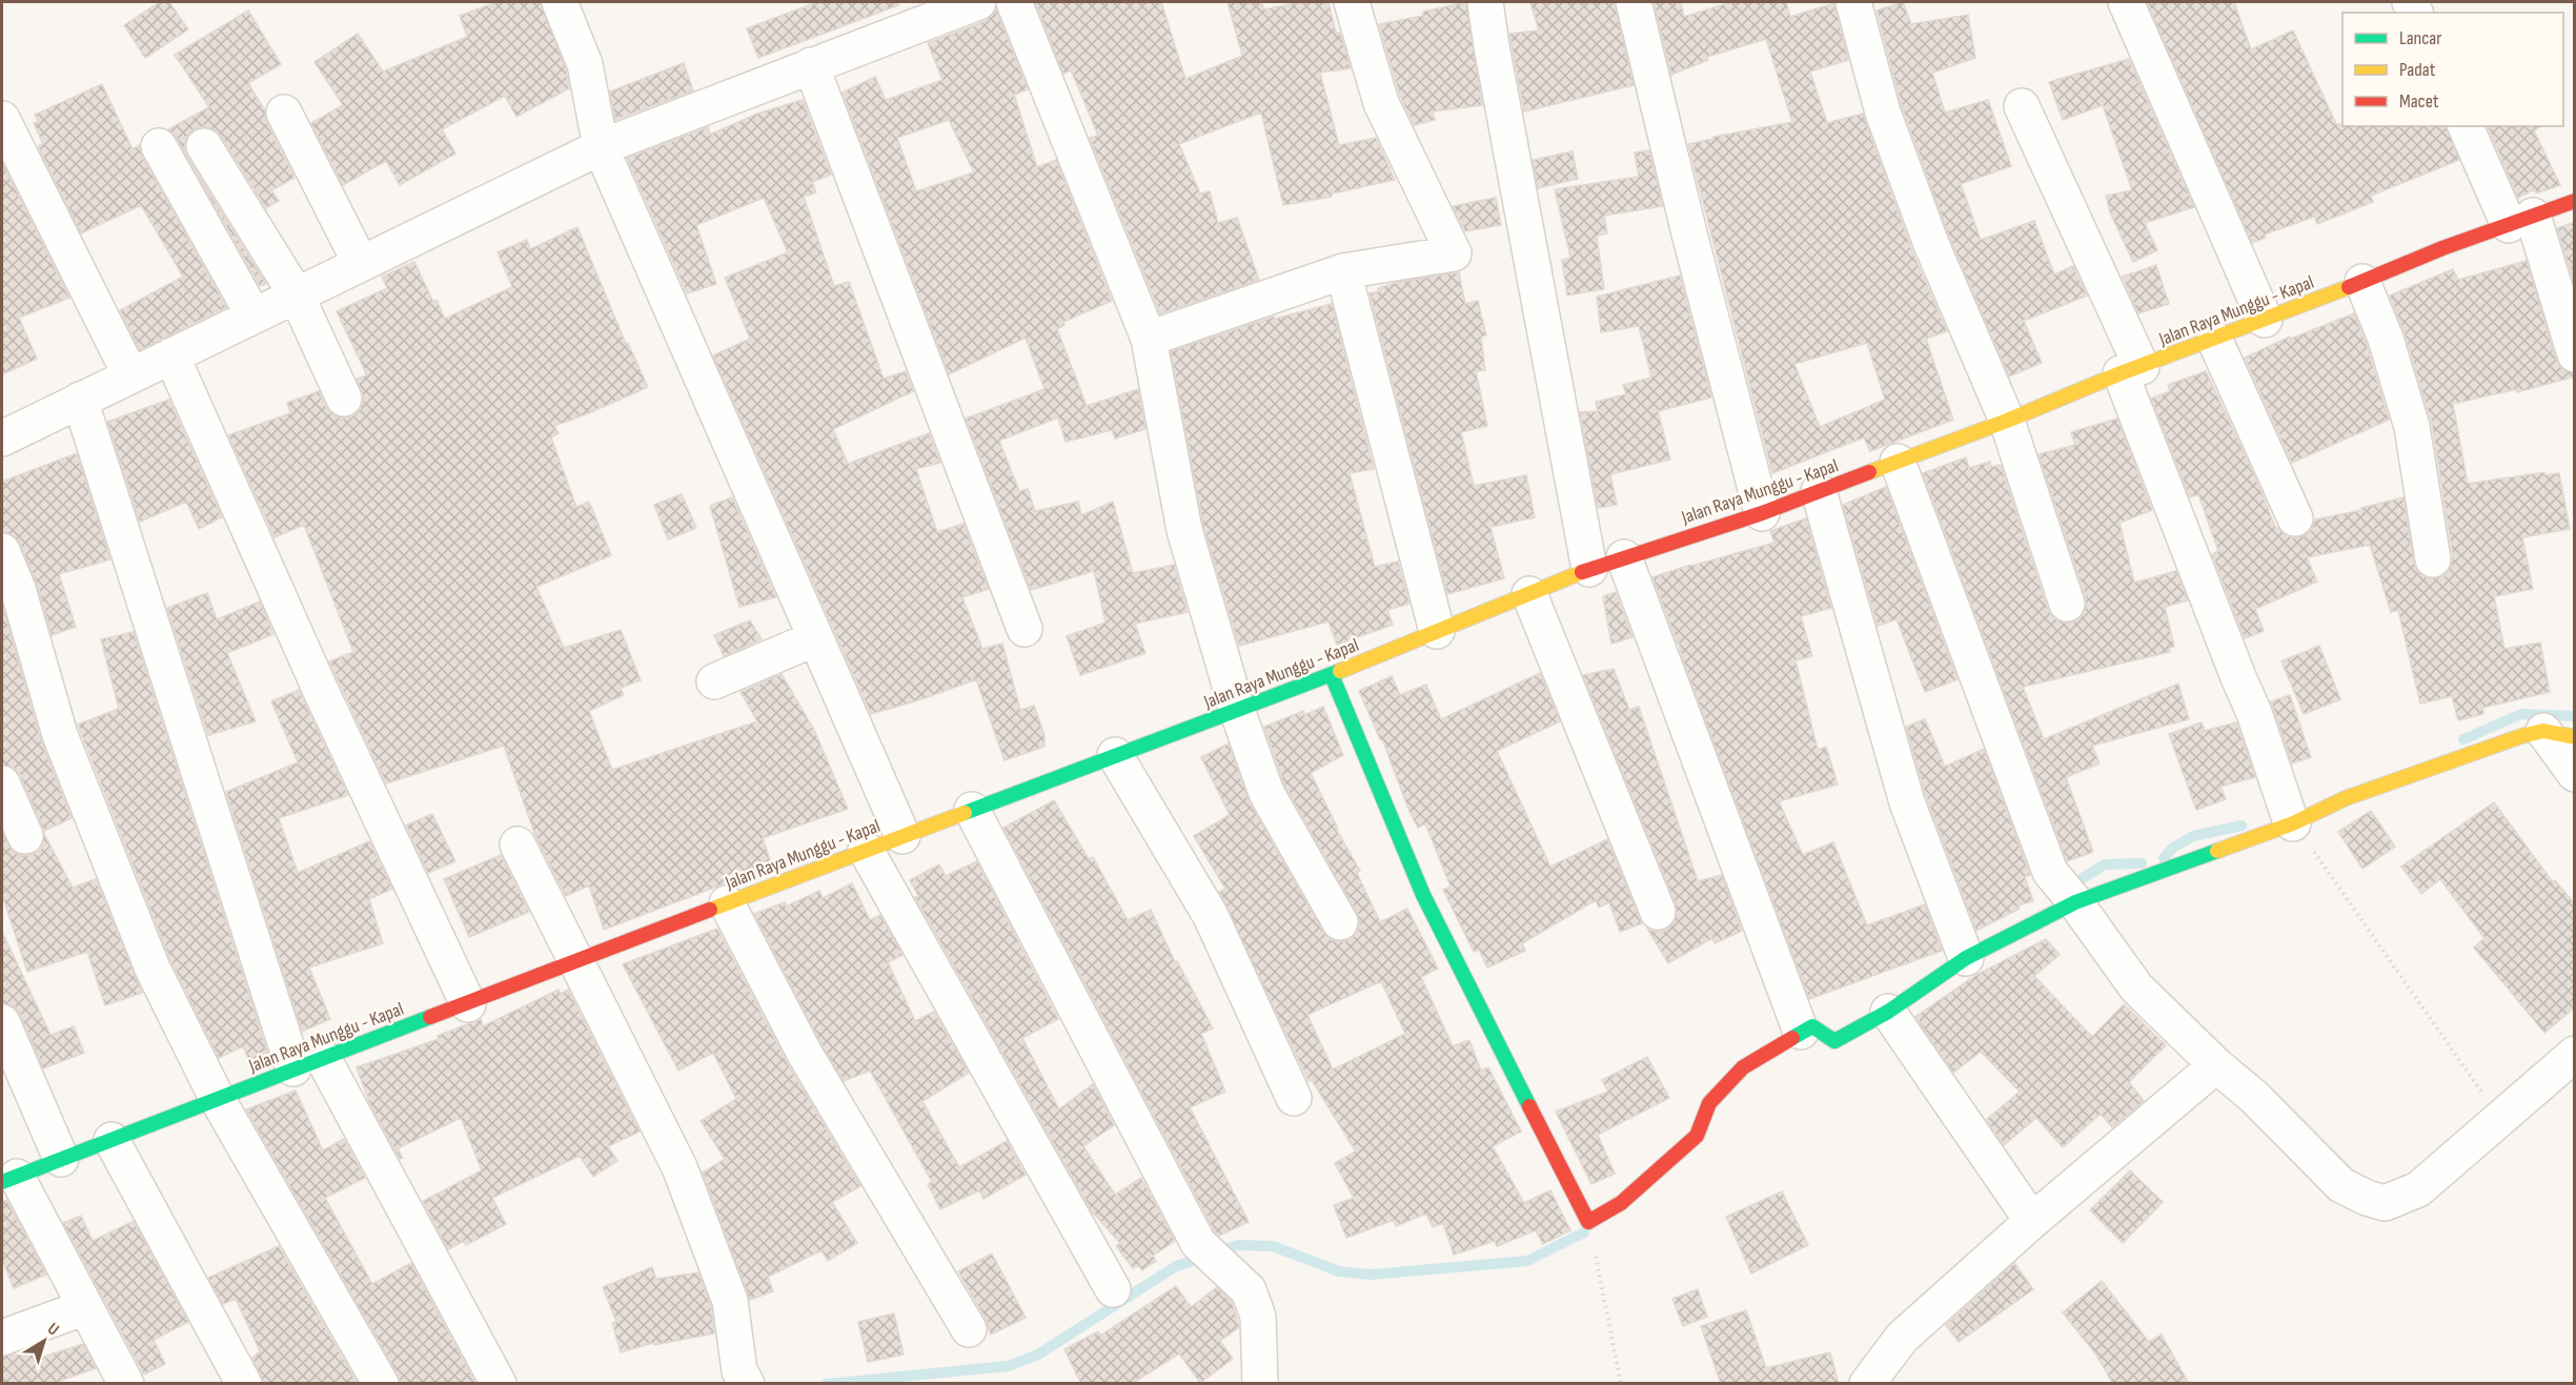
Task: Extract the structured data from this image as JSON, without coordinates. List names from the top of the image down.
{
  "streets": {
    "street": ["Jalan Raya Munggu - Kapal"]
  },
  "legend": ["Lancar", "Padat", "Macet"],
  "north": "top right"
}
